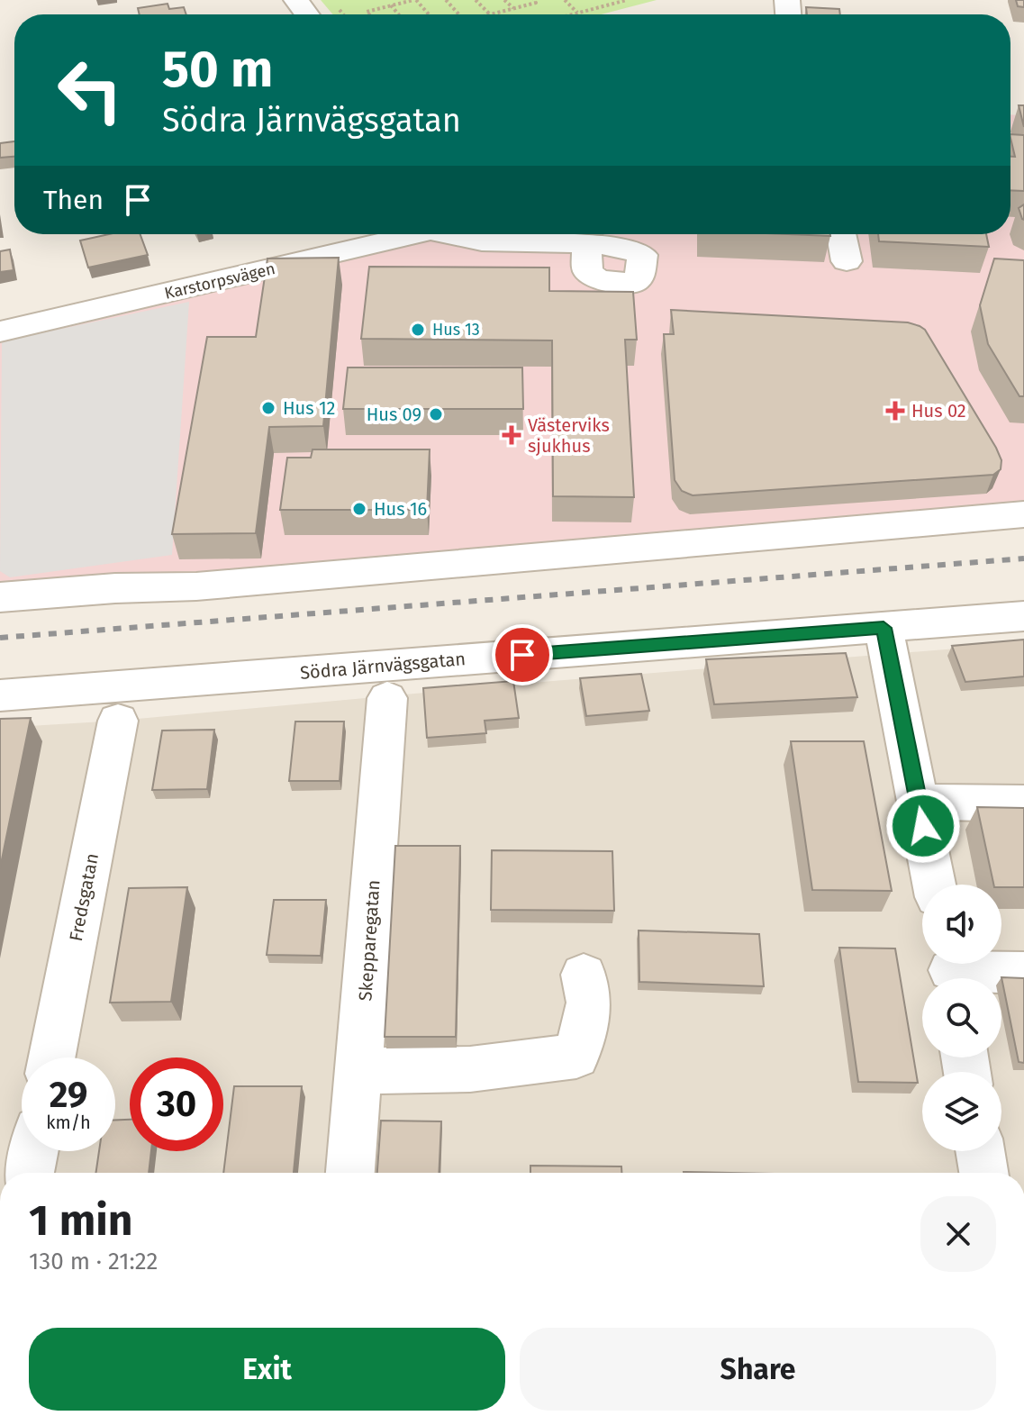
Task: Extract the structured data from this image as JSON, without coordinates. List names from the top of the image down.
{
  "streets": {
    "street": [
      "Karstorpsvägen",
      "Södra Järnvägsgatan",
      "Fredsgatan",
      "Skepparegatan"
    ]
  },
  "places": {
    "other": [
      "Hus 13",
      "Hus 12",
      "Hus 09",
      "Hus 16"
    ],
    "health": ["Hus 02", "Västerviks sjukhus"]
  },
  "page": {
    "turn": ["50 m", "Södra Järnvägsgatan"],
    "then": "Then",
    "speed": "29 km/h",
    "limit": "30",
    "heading": ["1 min", "130 m · 21:22"],
    "buttons": ["Exit", "Share"]
  }
}
